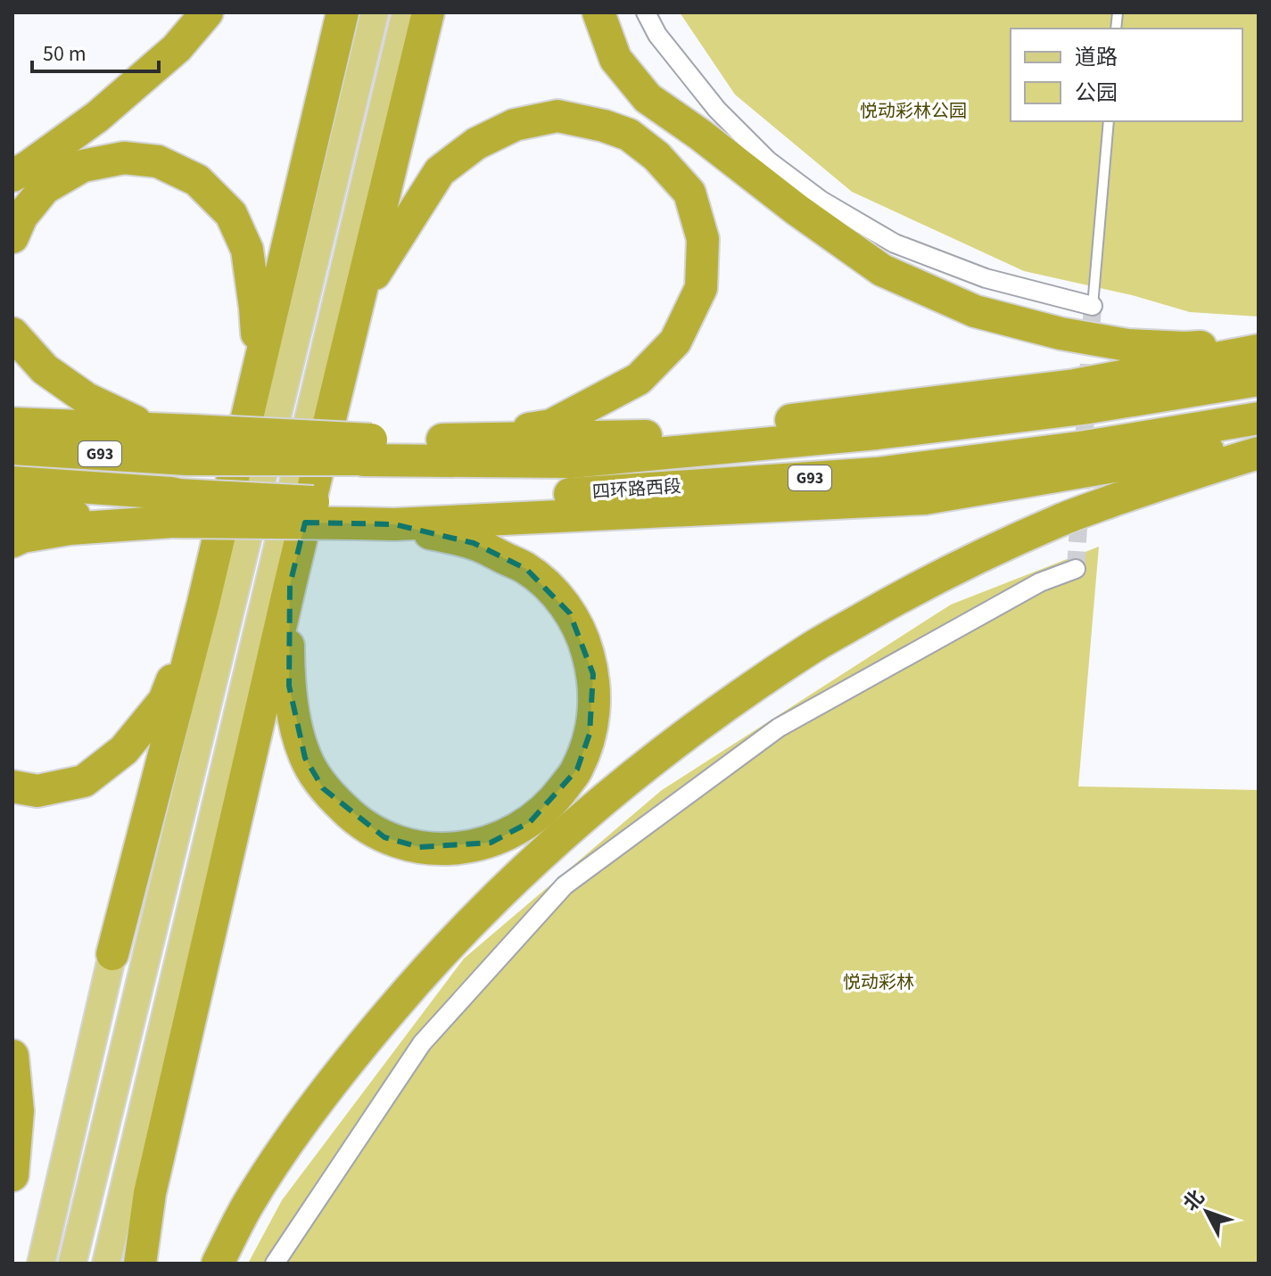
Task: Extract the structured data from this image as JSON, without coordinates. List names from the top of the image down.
{
  "streets": {
    "highway": ["G93", "四环路西段"]
  },
  "parks": ["悦动彩林公园", "悦动彩林"],
  "legend": ["道路", "公园"],
  "scale_bar": "50 m",
  "north": "top left"
}
